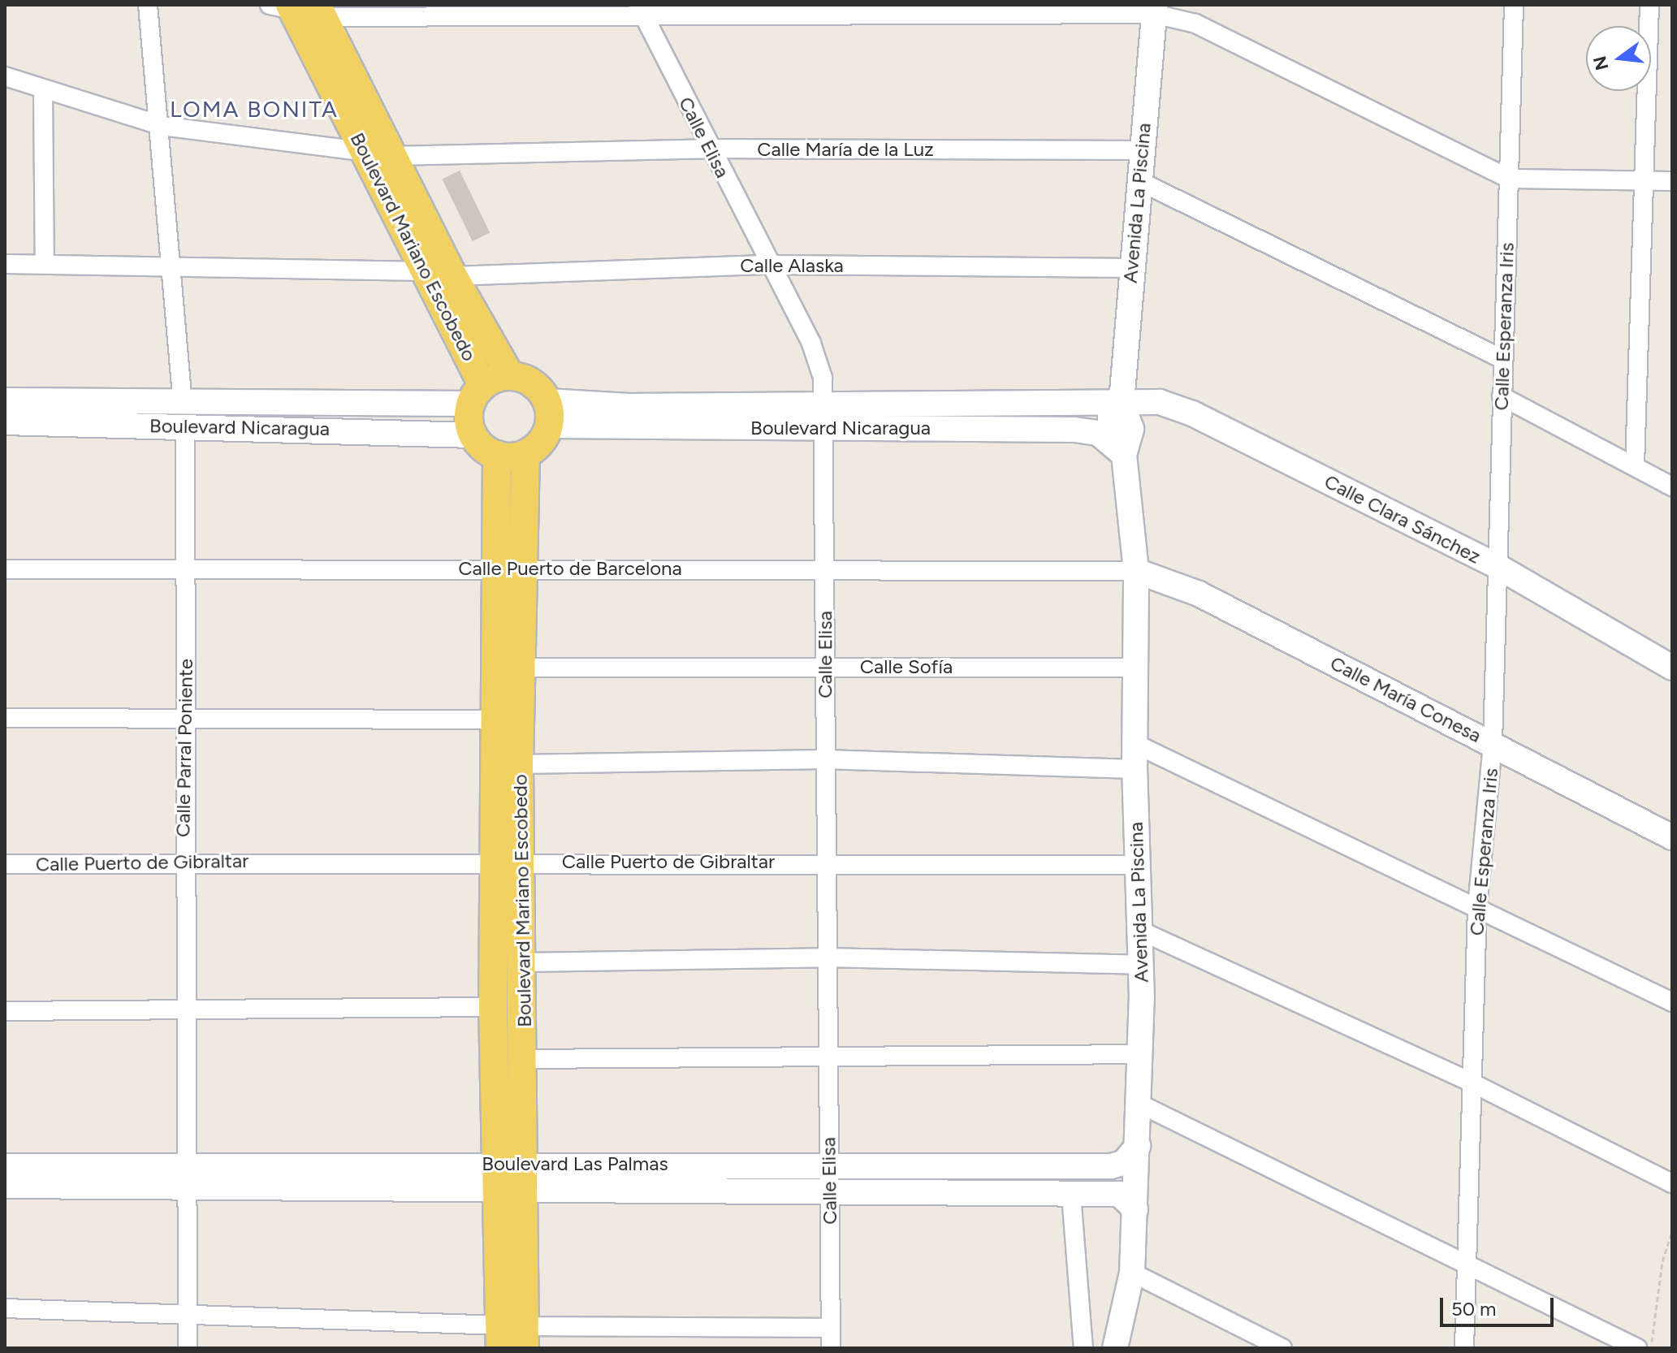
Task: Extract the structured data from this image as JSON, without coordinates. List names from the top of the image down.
{
  "streets": {
    "main road": ["Boulevard Mariano Escobedo"],
    "street": [
      "Calle Elisa",
      "Calle María de la Luz",
      "Avenida La Piscina",
      "Calle Alaska",
      "Calle Esperanza Iris",
      "Boulevard Nicaragua",
      "Calle Clara Sánchez",
      "Calle Puerto de Barcelona",
      "Calle Sofía",
      "Calle María Conesa",
      "Calle Parral Poniente",
      "Calle Puerto de Gibraltar",
      "Boulevard Las Palmas"
    ]
  },
  "crossings": [
    ["Calle Elisa", "Calle María de la Luz"],
    ["Calle Elisa", "Calle Alaska"],
    ["Calle Elisa", "Boulevard Nicaragua"],
    ["Calle Elisa", "Calle Puerto de Barcelona"],
    ["Calle Elisa", "Calle Sofía"],
    ["Calle Elisa", "Calle Puerto de Gibraltar"],
    ["Calle Elisa", "Boulevard Las Palmas"],
    ["Calle María de la Luz", "Avenida La Piscina"],
    ["Calle María de la Luz", "Boulevard Mariano Escobedo"],
    ["Avenida La Piscina", "Calle Alaska"],
    ["Avenida La Piscina", "Boulevard Nicaragua"],
    ["Avenida La Piscina", "Calle Clara Sánchez"],
    ["Avenida La Piscina", "Calle Puerto de Barcelona"],
    ["Avenida La Piscina", "Calle Sofía"],
    ["Avenida La Piscina", "Calle María Conesa"],
    ["Avenida La Piscina", "Calle Puerto de Gibraltar"],
    ["Avenida La Piscina", "Boulevard Las Palmas"],
    ["Boulevard Mariano Escobedo", "Calle Alaska"],
    ["Boulevard Mariano Escobedo", "Boulevard Nicaragua"],
    ["Boulevard Mariano Escobedo", "Calle Puerto de Barcelona"],
    ["Boulevard Mariano Escobedo", "Calle Sofía"],
    ["Boulevard Mariano Escobedo", "Calle Puerto de Gibraltar"],
    ["Boulevard Mariano Escobedo", "Boulevard Las Palmas"],
    ["Calle Esperanza Iris", "Calle Clara Sánchez"],
    ["Calle Esperanza Iris", "Calle María Conesa"],
    ["Boulevard Nicaragua", "Calle Clara Sánchez"],
    ["Boulevard Nicaragua", "Calle Parral Poniente"],
    ["Calle Puerto de Barcelona", "Calle María Conesa"],
    ["Calle Puerto de Barcelona", "Calle Parral Poniente"],
    ["Calle Parral Poniente", "Calle Puerto de Gibraltar"],
    ["Calle Parral Poniente", "Boulevard Las Palmas"]
  ],
  "districts": ["LOMA BONITA"],
  "scale_bar": "50 m",
  "north": "left"
}
